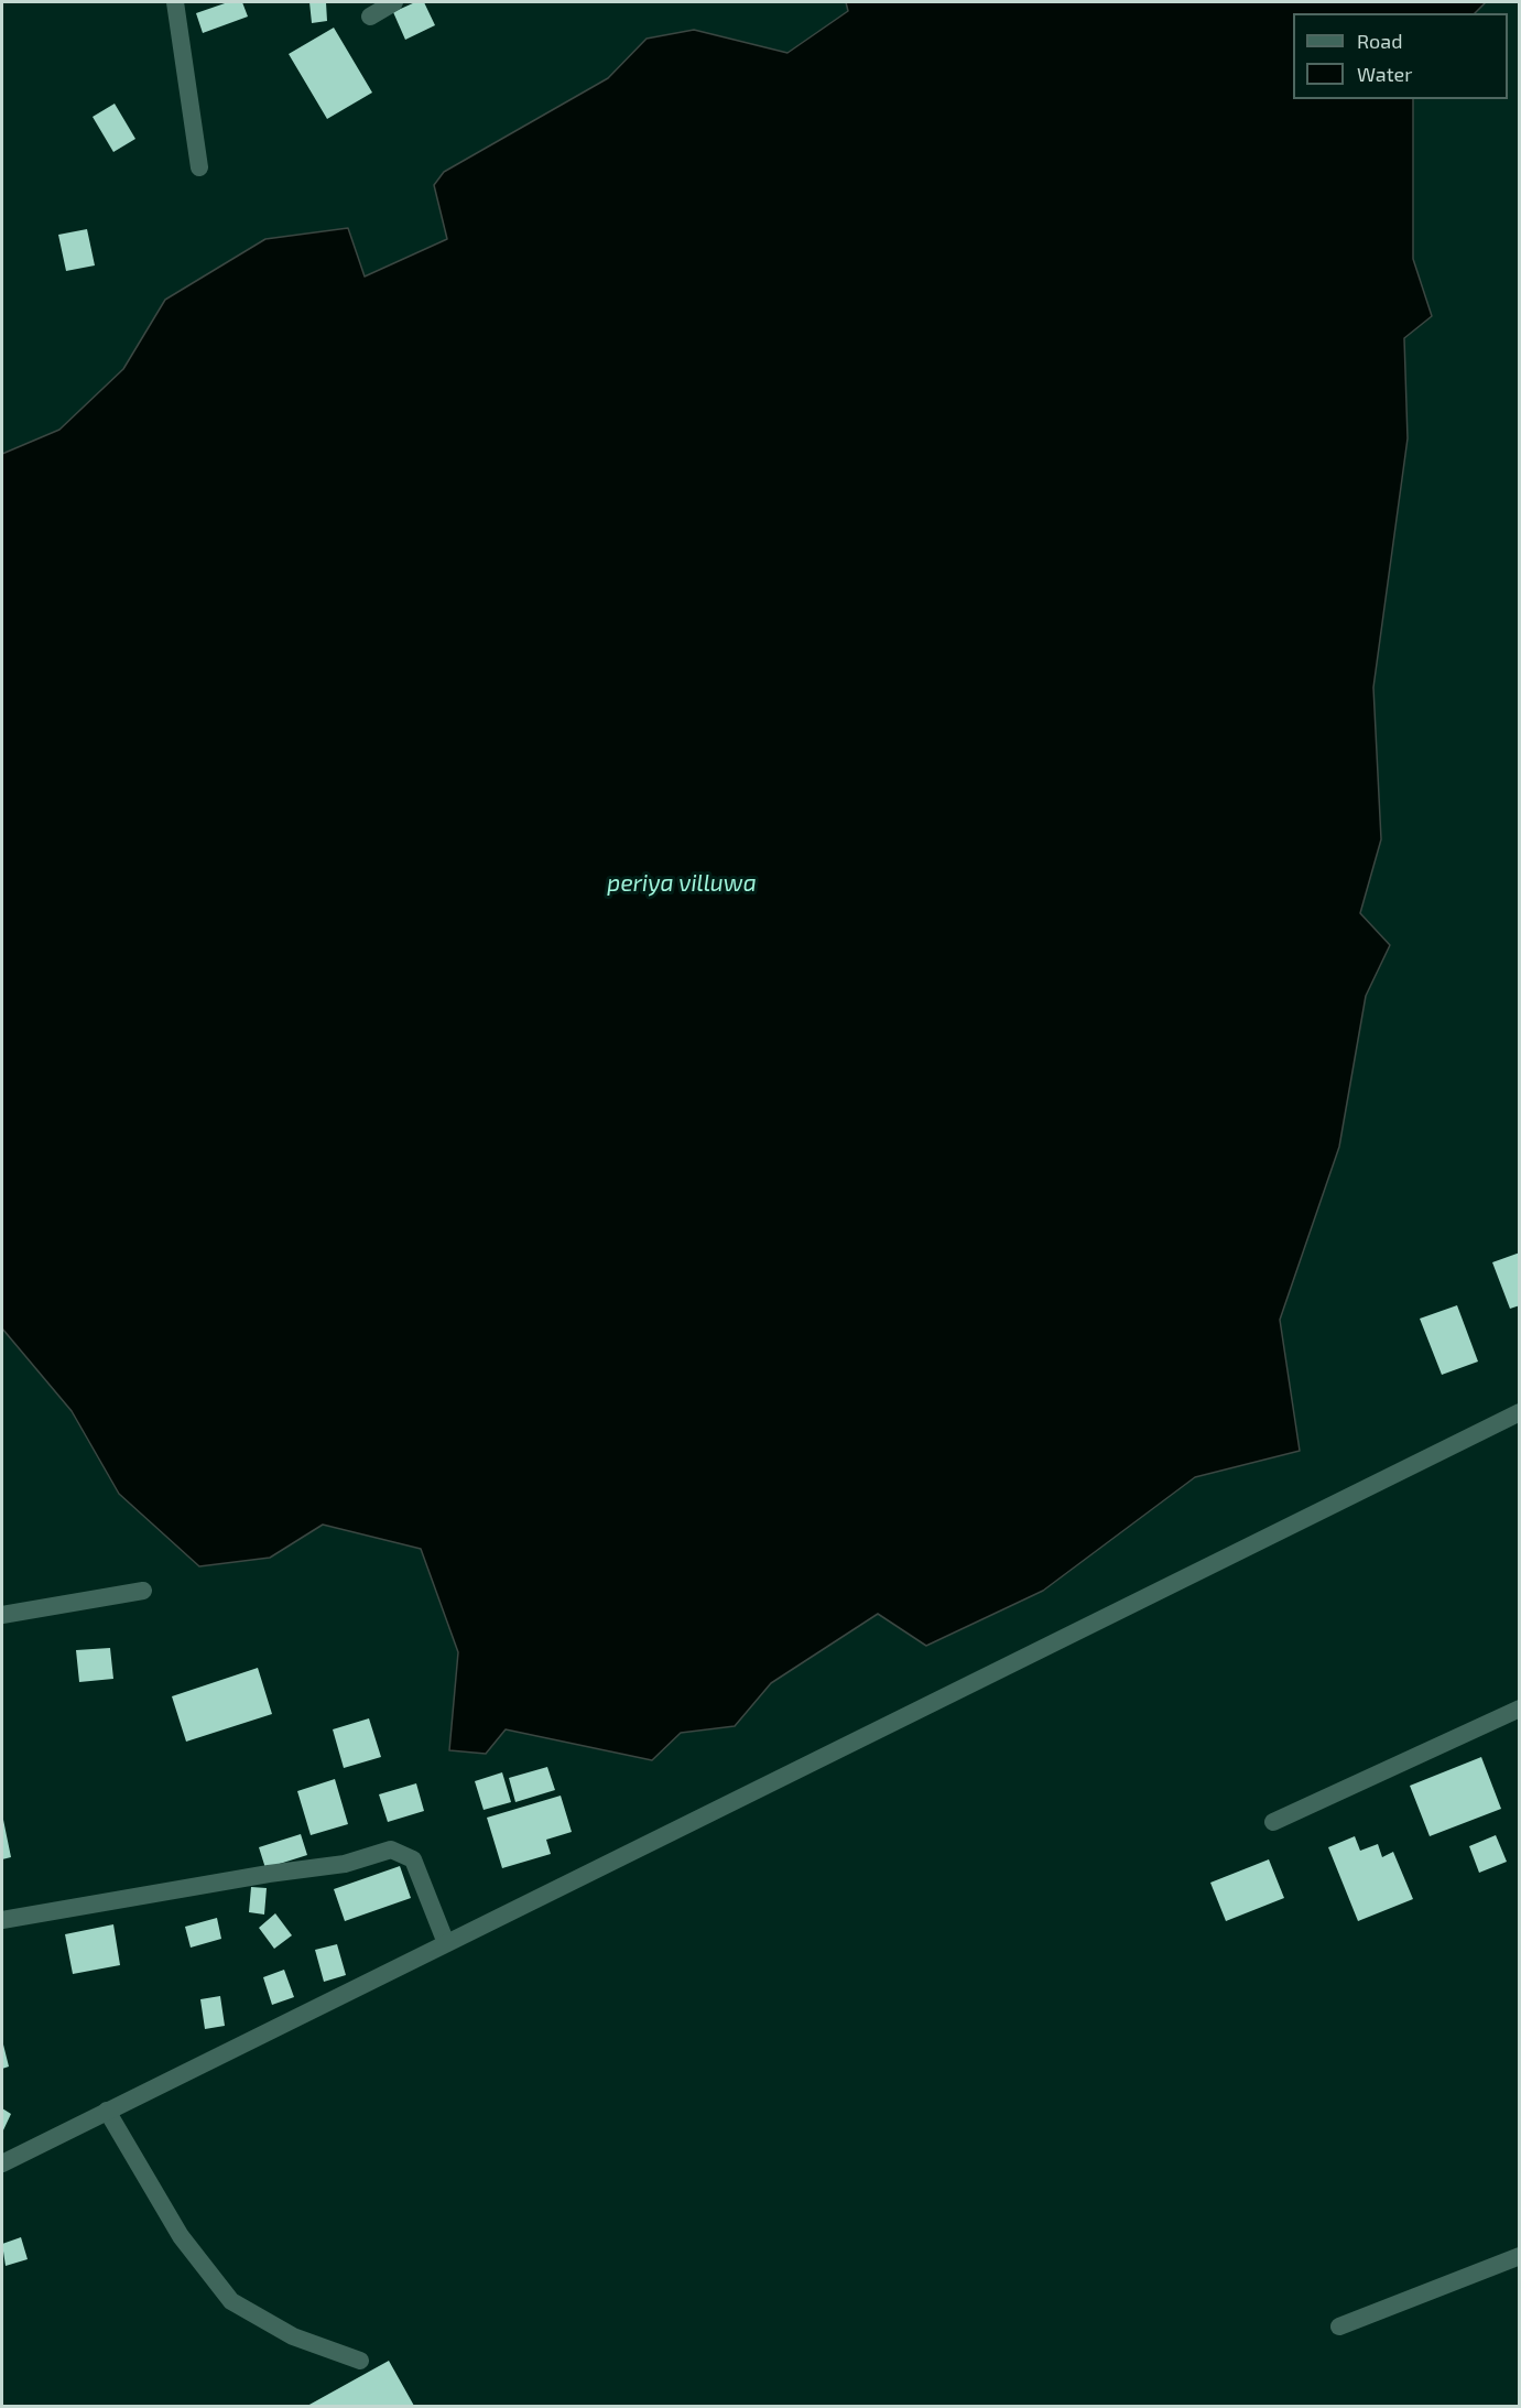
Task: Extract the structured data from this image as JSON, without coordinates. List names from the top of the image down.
{
  "water": ["periya villuwa"],
  "legend": ["Road", "Water"]
}
